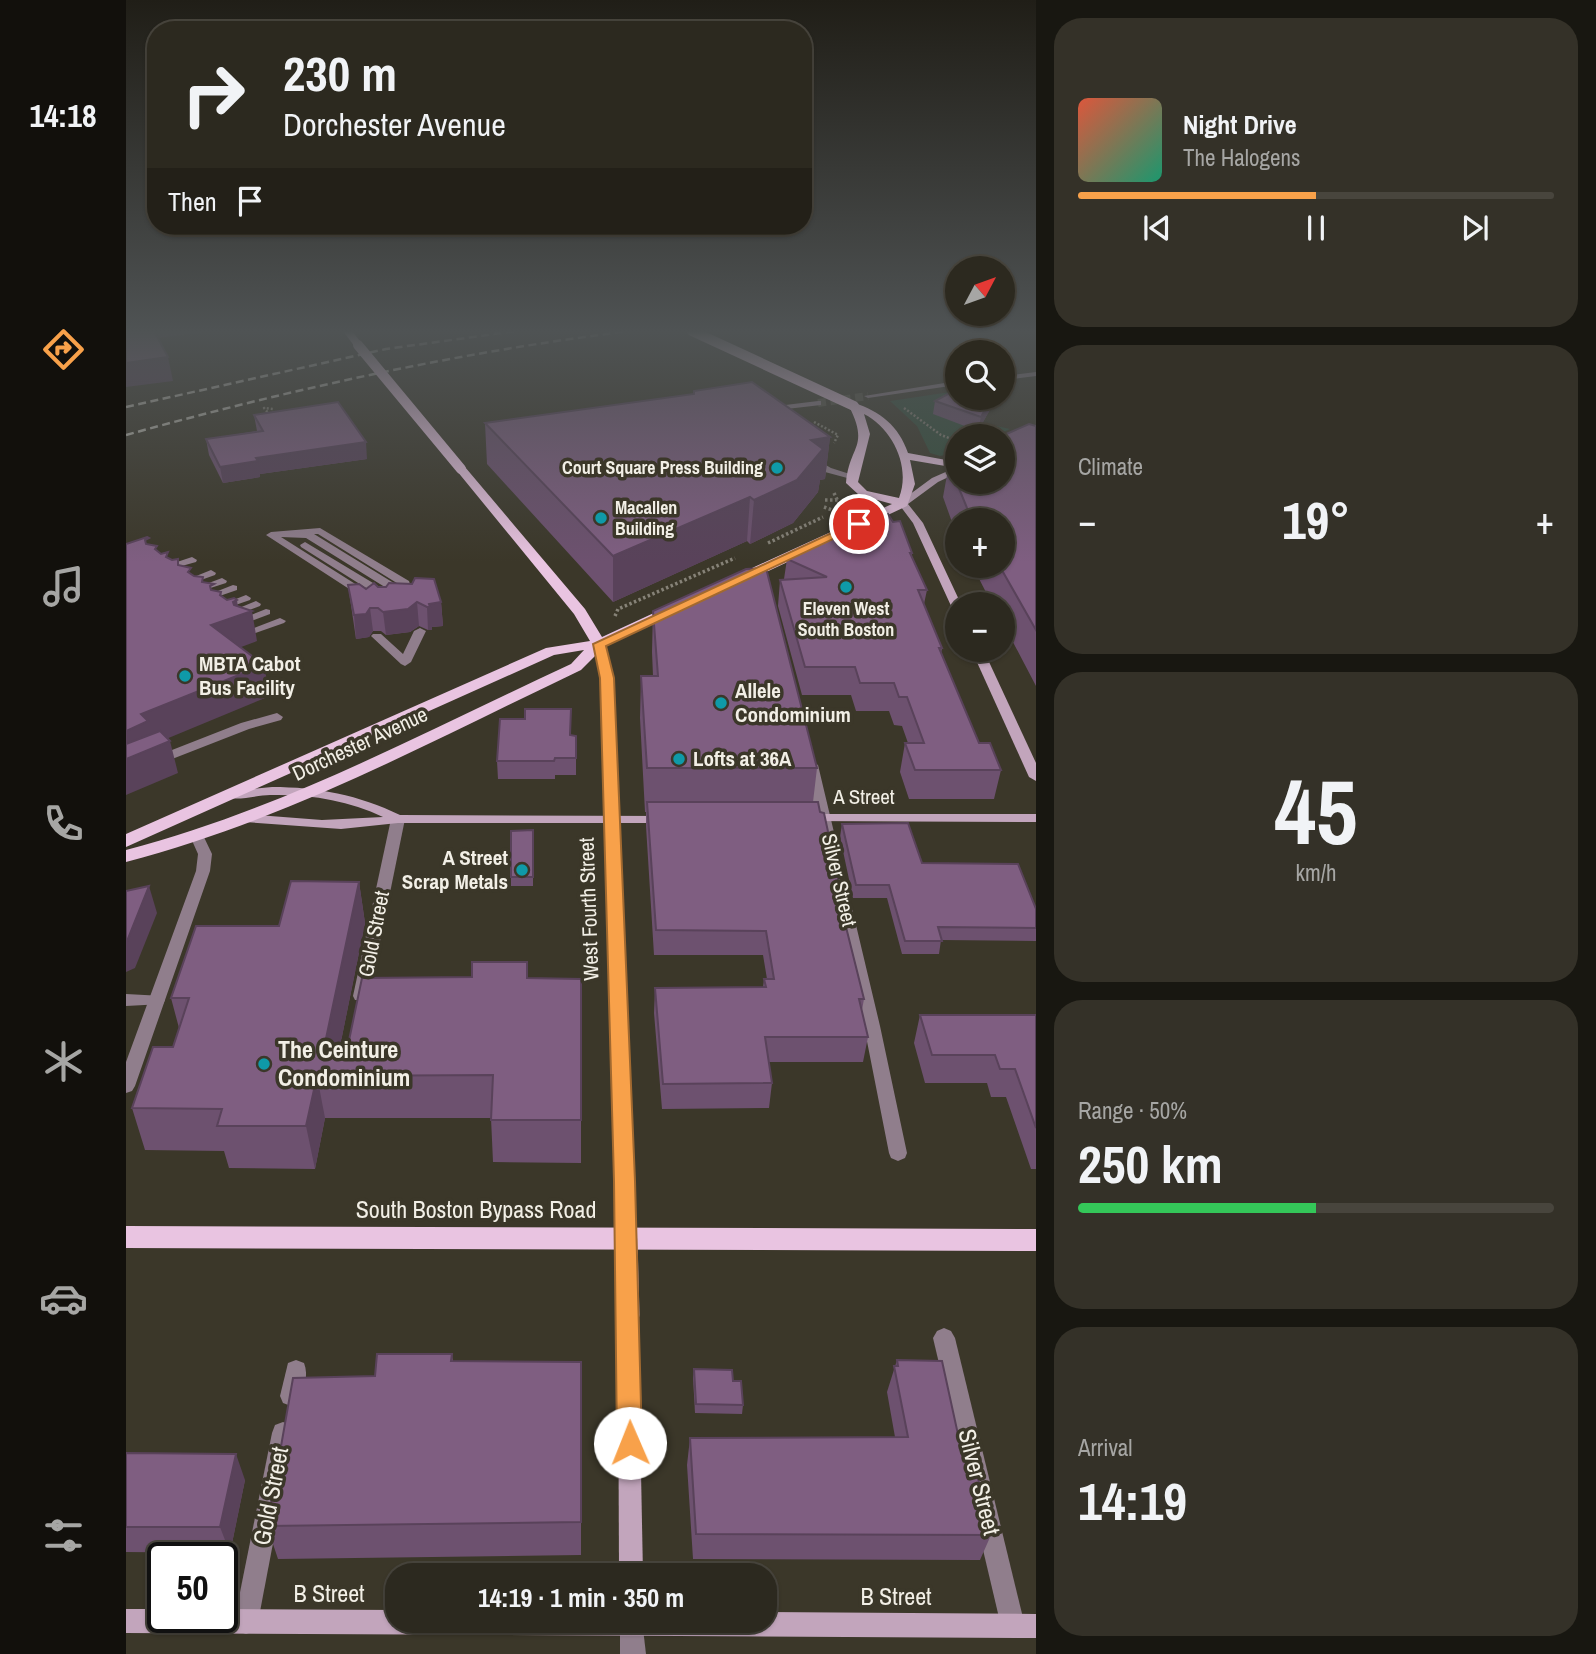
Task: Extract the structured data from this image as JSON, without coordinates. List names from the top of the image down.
{
  "streets": {
    "main road": [
      "Dorchester Avenue",
      "A Street",
      "West Fourth Street",
      "South Boston Bypass Road",
      "B Street"
    ],
    "street": ["Silver Street", "Gold Street"]
  },
  "crossings": [
    ["Dorchester Avenue", "West Fourth Street"],
    ["A Street", "Silver Street"],
    ["Silver Street", "B Street"],
    ["Gold Street", "B Street"]
  ],
  "places": [
    "Court Square Press Building",
    "Macallen Building",
    "Eleven West South Boston",
    "MBTA Cabot Bus Facility",
    "Allele Condominium",
    "Lofts at 36A",
    "A Street Scrap Metals",
    "The Ceinture Condominium"
  ],
  "north": "top right",
  "page": {
    "tabs": "14:18",
    "turn": ["230 m", "Dorchester Avenue"],
    "song": ["Night Drive", "The Halogens"],
    "then": "Then",
    "map_buttons": ["+", "−"],
    "tile": [
      "Climate",
      ["45", "km/h"],
      ["Range · 50%", "250 km"],
      ["Arrival", "14:19"]
    ],
    "heat": ["−", "19°", "+"],
    "limit": "50",
    "trip": "14:19 · 1 min · 350 m"
  }
}
